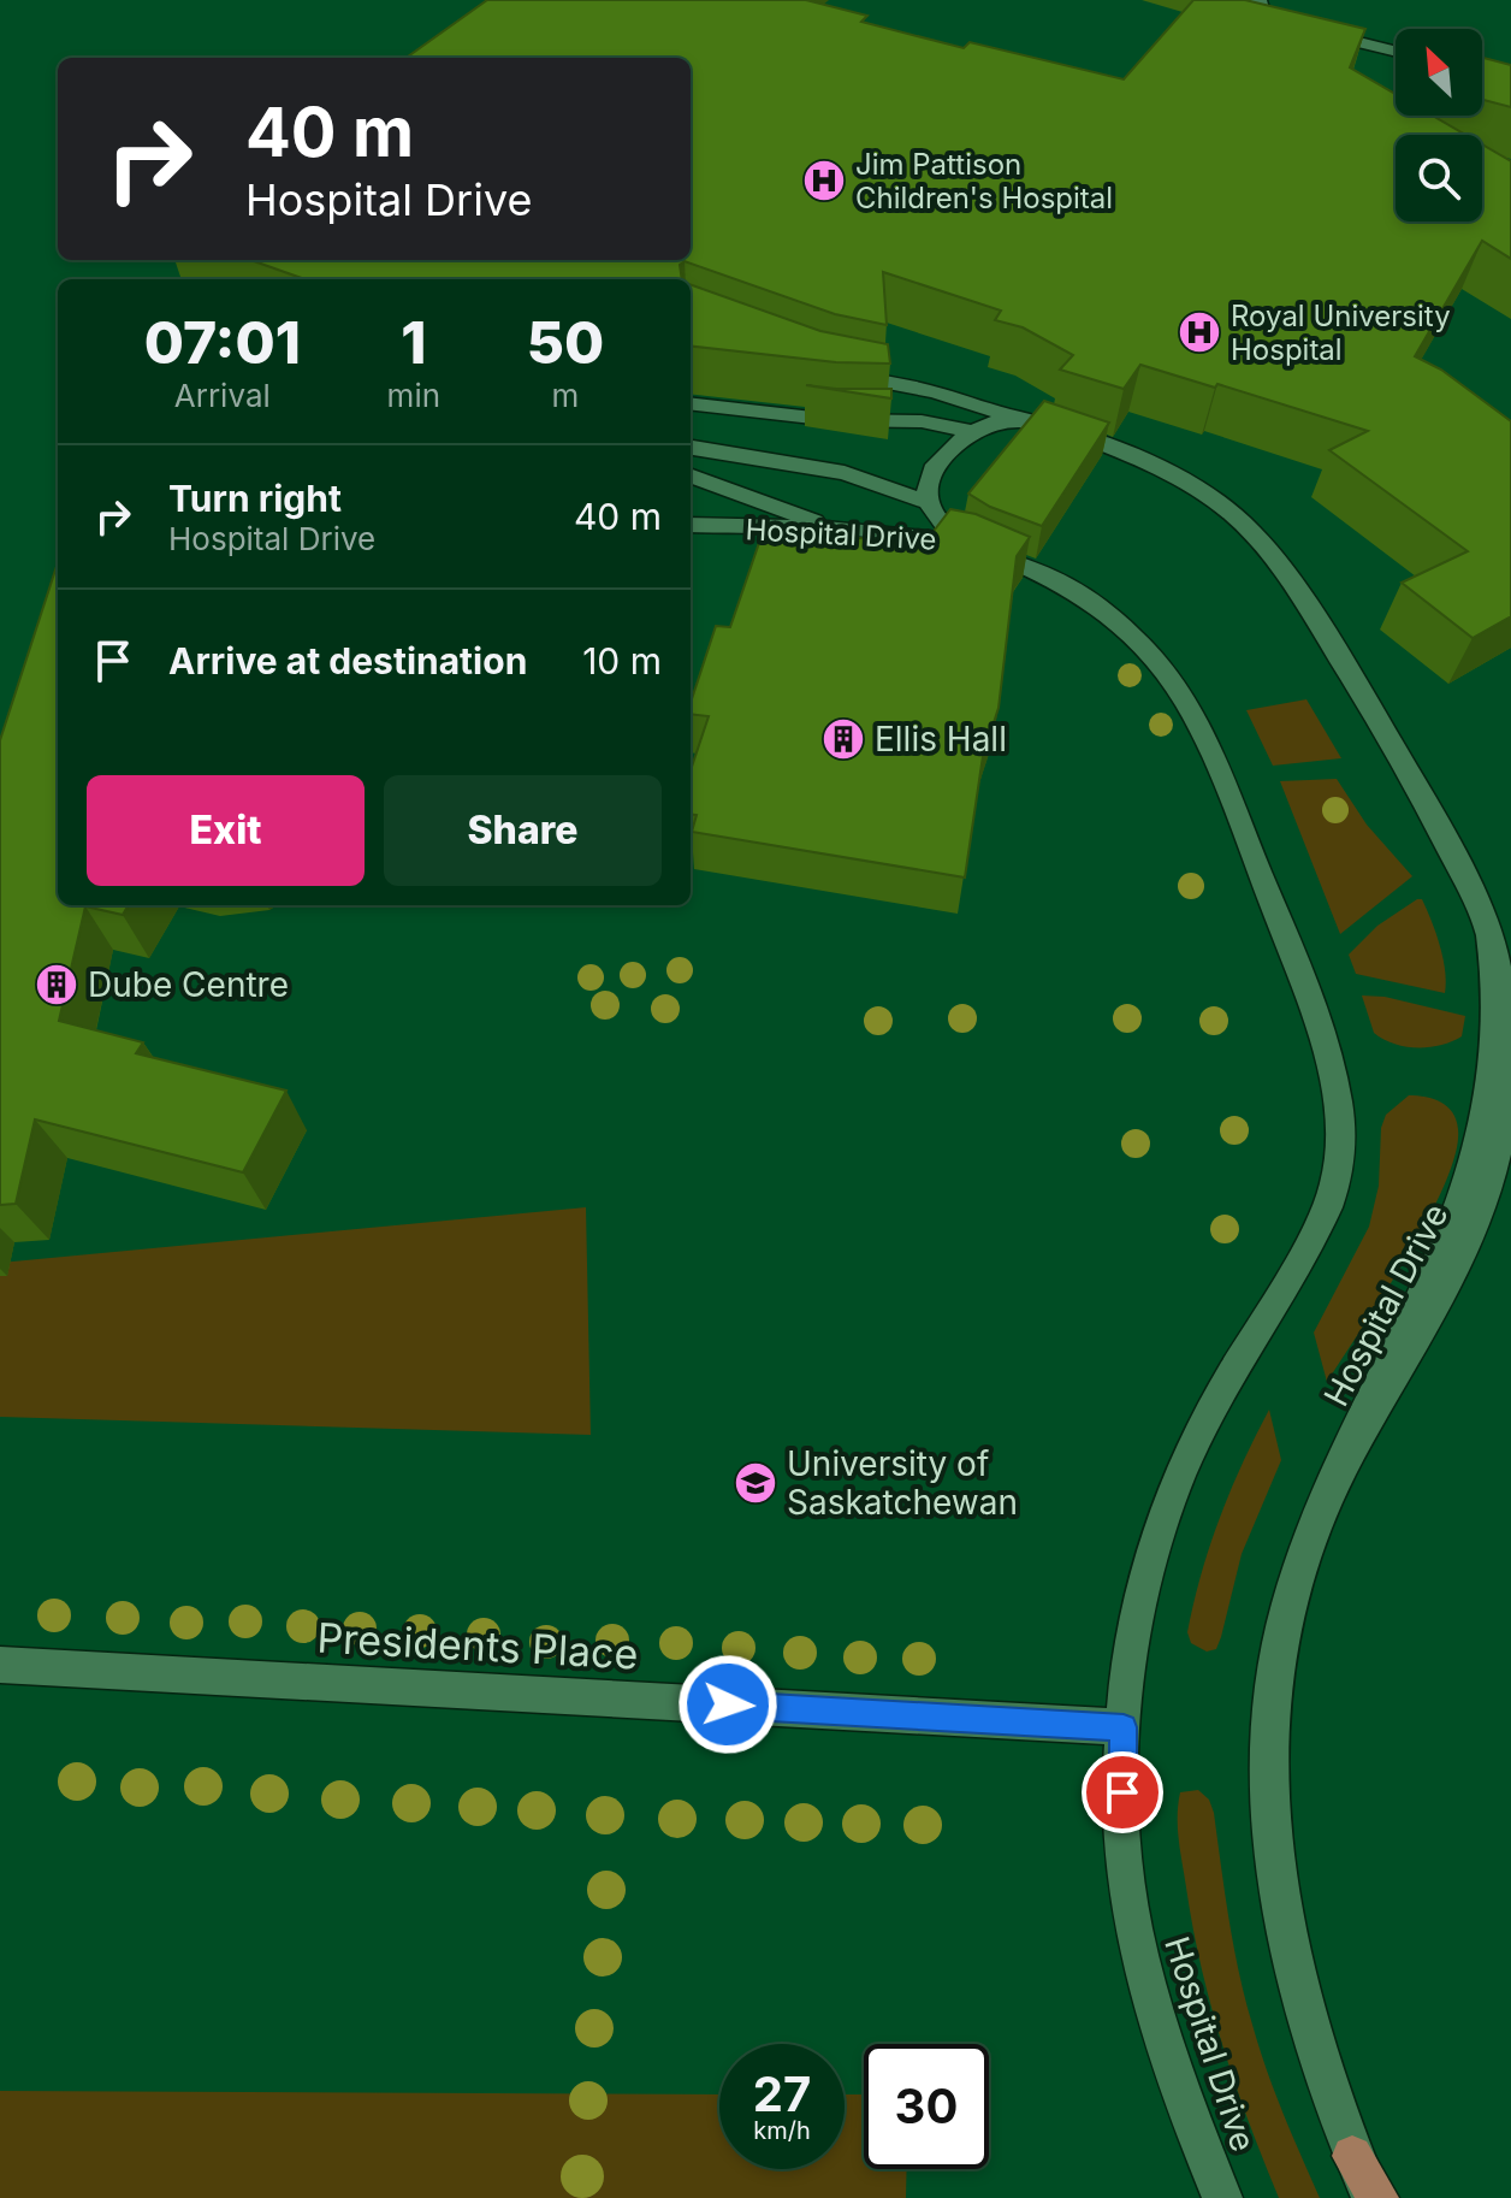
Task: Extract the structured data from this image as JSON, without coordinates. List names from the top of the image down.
{
  "streets": {
    "street": ["Hospital Drive", "Presidents Place"]
  },
  "crossings": [
    ["Hospital Drive", "Presidents Place"]
  ],
  "places": {
    "hospital": ["Jim Pattison Children's Hospital", "Royal University Hospital"],
    "building": ["Ellis Hall", "Dube Centre"],
    "school or university": ["University of Saskatchewan"]
  },
  "north": "top left",
  "page": {
    "turn": ["40 m", "Hospital Drive"],
    "eta": [
      "07:01",
      "Arrival",
      "1",
      "min",
      "50",
      "m"
    ],
    "list": [
      {
        "name": "Turn right",
        "note": "Hospital Drive",
        "value": "40 m"
      },
      {
        "name": "Arrive at destination",
        "value": "10 m"
      }
    ],
    "buttons": ["Exit", "Share"],
    "speed": "27 km/h",
    "limit": "30"
  }
}
